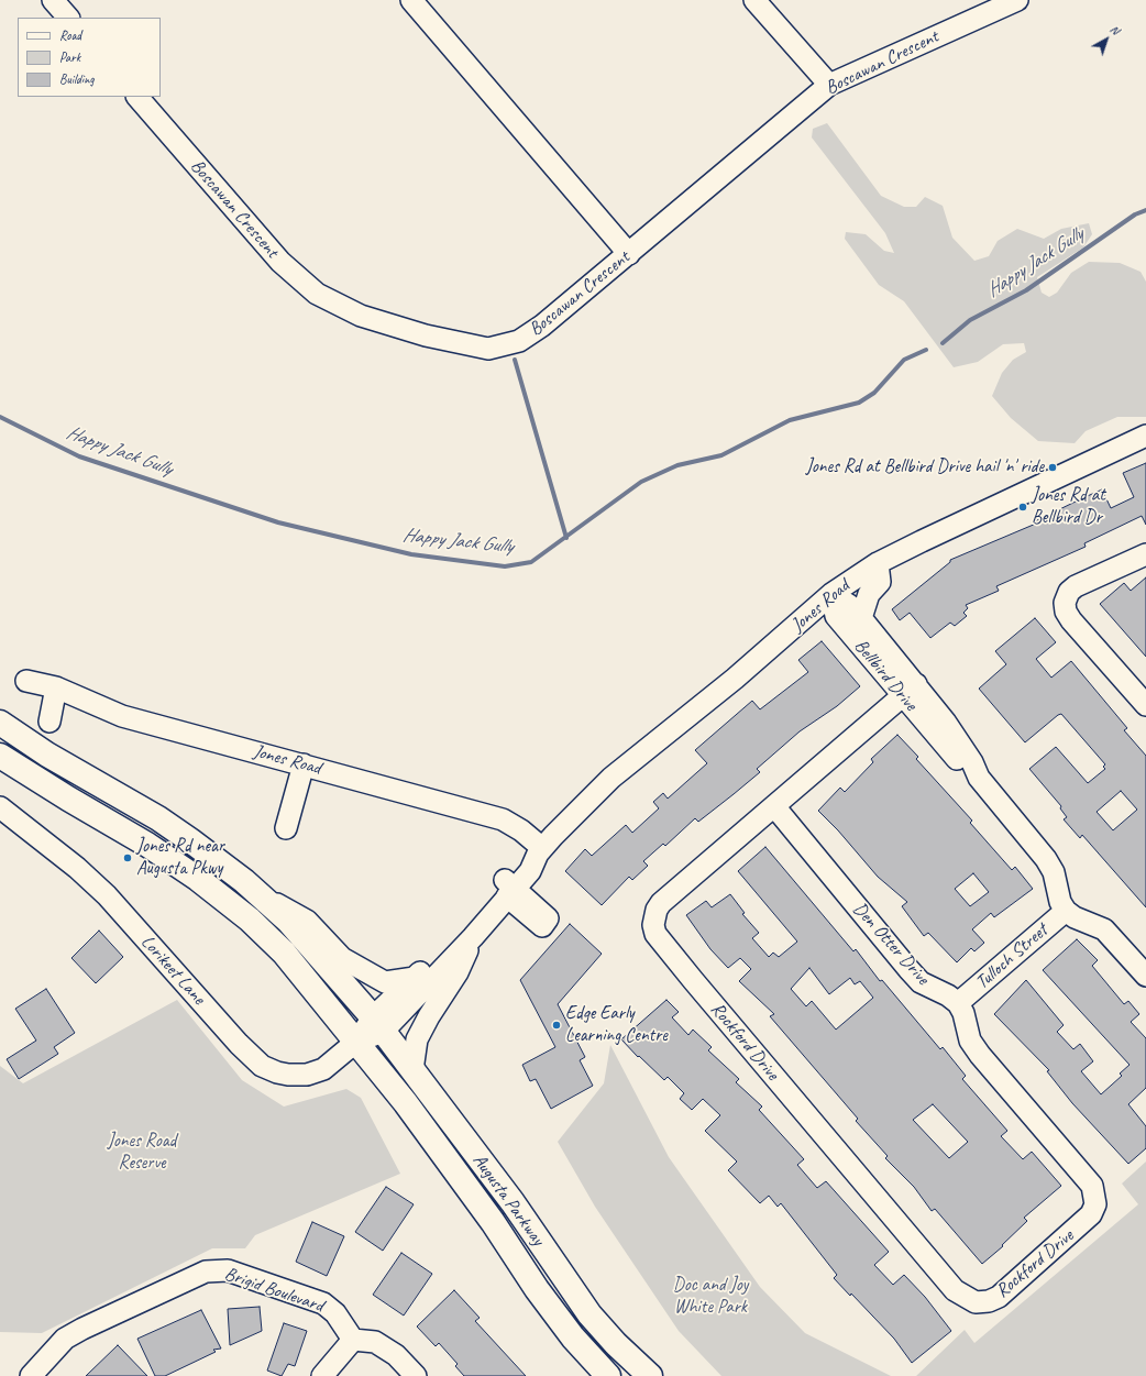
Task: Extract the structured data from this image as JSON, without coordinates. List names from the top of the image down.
{
  "streets": {
    "main road": ["Augusta Parkway"],
    "street": [
      "Boscawan Crescent",
      "Jones Road",
      "Bellbird Drive",
      "Den Otter Drive",
      "Tulloch Street",
      "Lorikeet Lane",
      "Rockford Drive",
      "Brigid Boulevard"
    ]
  },
  "crossings": [
    ["Jones Road", "Bellbird Drive"],
    ["Jones Road", "Lorikeet Lane"],
    ["Jones Road", "Augusta Parkway"],
    ["Bellbird Drive", "Tulloch Street"],
    ["Bellbird Drive", "Rockford Drive"],
    ["Den Otter Drive", "Tulloch Street"],
    ["Den Otter Drive", "Rockford Drive"],
    ["Tulloch Street", "Rockford Drive"],
    ["Lorikeet Lane", "Augusta Parkway"]
  ],
  "water": ["Happy Jack Gully"],
  "parks": ["Jones Road Reserve", "Doc and Joy White Park"],
  "places": [
    "Jones Rd at Bellbird Drive hail 'n' ride",
    "Jones Rd at Bellbird Dr",
    "Jones Rd near Augusta Pkwy",
    "Edge Early Learning Centre"
  ],
  "legend": ["Road", "Park", "Building"],
  "north": "top right"
}
